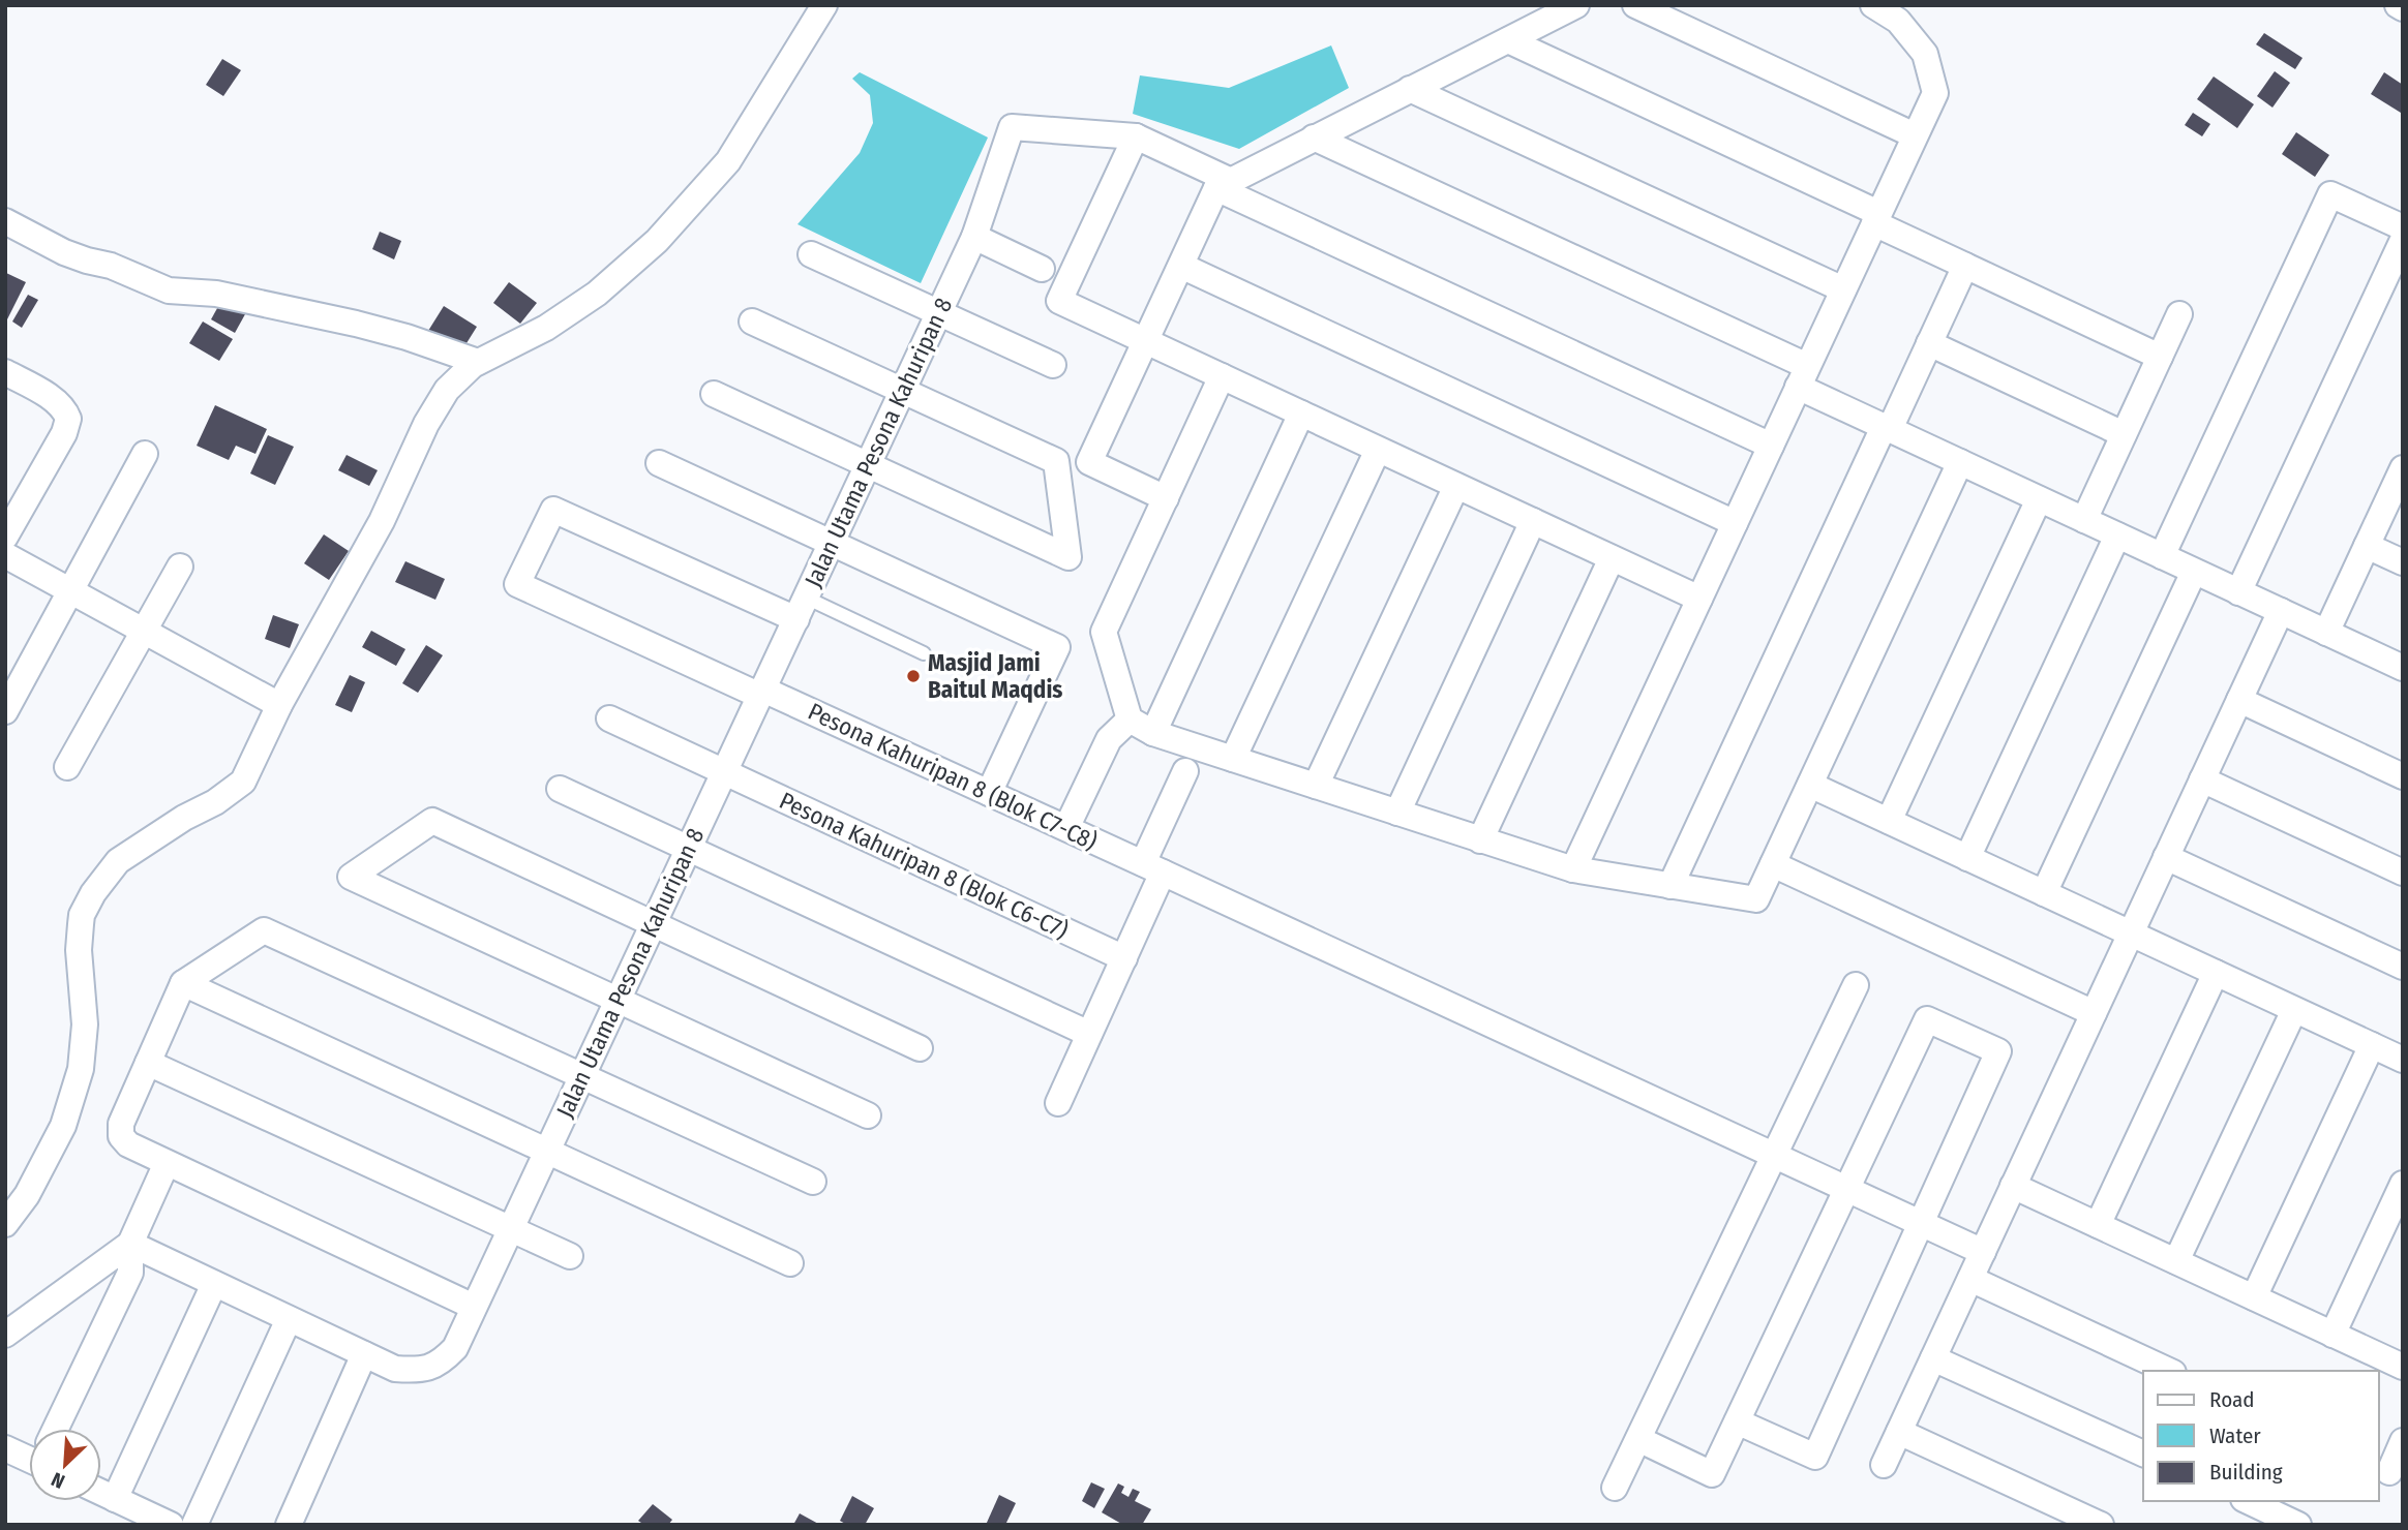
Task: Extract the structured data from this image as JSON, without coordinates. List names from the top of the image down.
{
  "streets": {
    "street": ["Jalan Utama Pesona Kahuripan 8", "Pesona Kahuripan 8 (Blok C7-C8)", "Pesona Kahuripan 8 (Blok C6-C7)"]
  },
  "crossings": [
    ["Jalan Utama Pesona Kahuripan 8", "Pesona Kahuripan 8 (Blok C7-C8)"],
    ["Jalan Utama Pesona Kahuripan 8", "Pesona Kahuripan 8 (Blok C6-C7)"]
  ],
  "places": ["Masjid Jami Baitul Maqdis"],
  "legend": ["Road", "Water", "Building"],
  "north": "bottom left"
}
